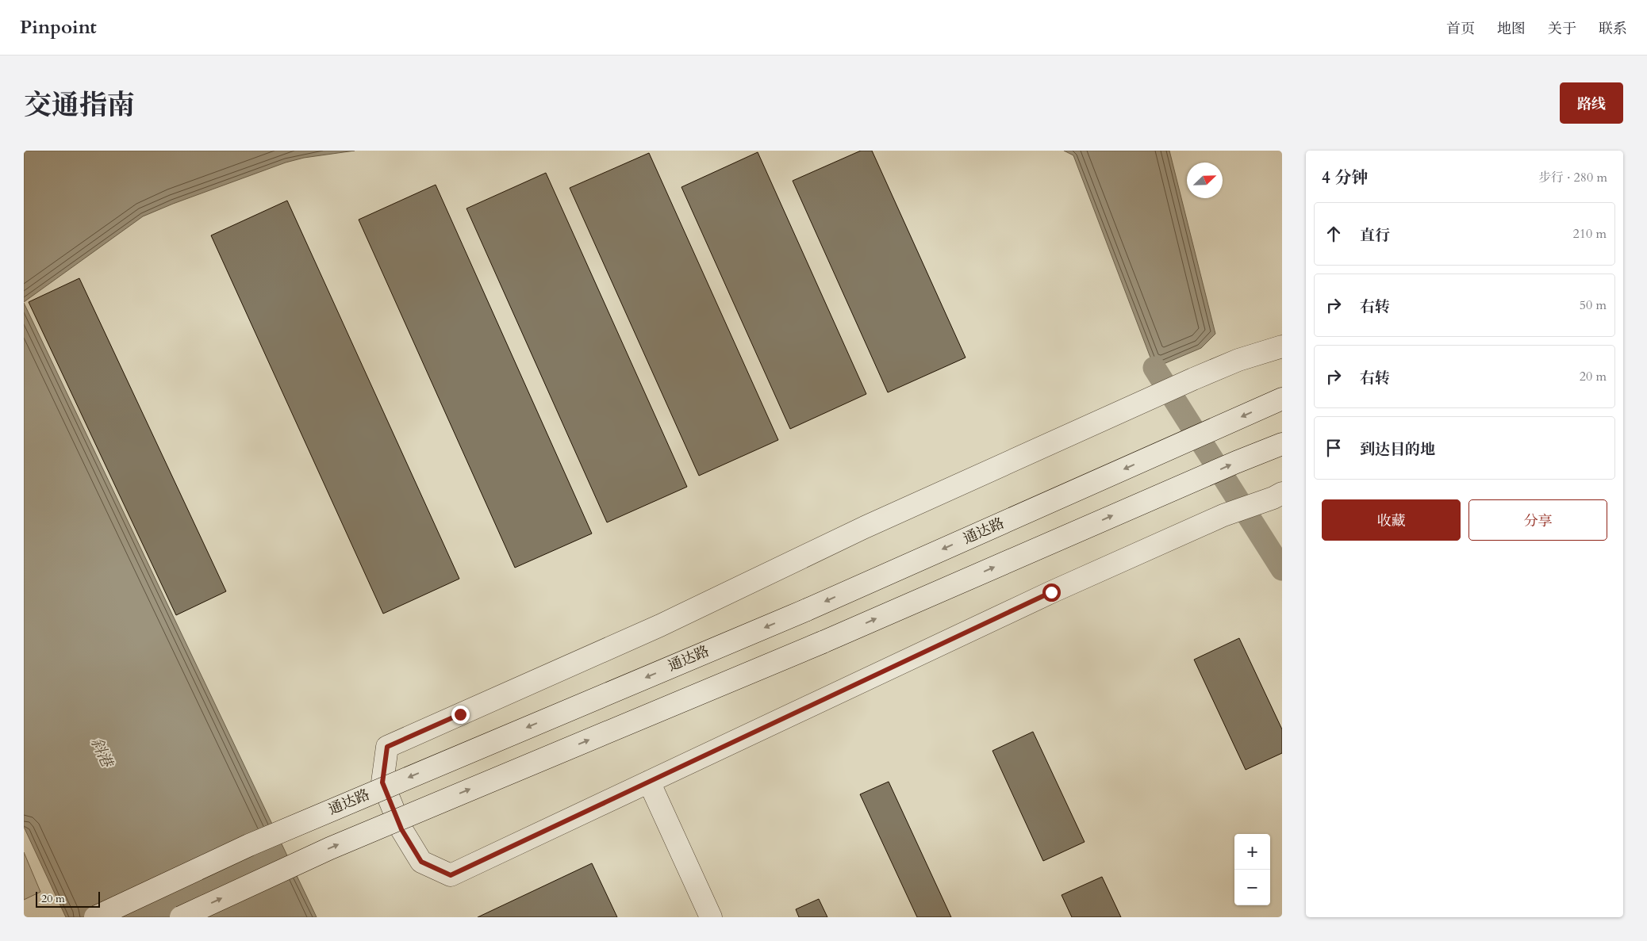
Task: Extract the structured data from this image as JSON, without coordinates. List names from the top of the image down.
{
  "streets": {
    "main road": ["通达路"]
  },
  "water": ["斜港"],
  "scale_bar": "20 m",
  "north": "top right",
  "page": {
    "header": "Pinpoint",
    "nav": [
      "首页",
      "地图",
      "关于",
      "联系"
    ],
    "title": "交通指南",
    "buttons": [
      "路线",
      ["收藏", "分享"]
    ],
    "heading": ["4 分钟", "步行 · 280 m"],
    "list": [
      ["直行", "210 m"],
      ["右转", "50 m"],
      ["右转", "20 m"],
      "到达目的地"
    ],
    "map_buttons": ["+", "−"],
    "scale": "20 m"
  }
}
